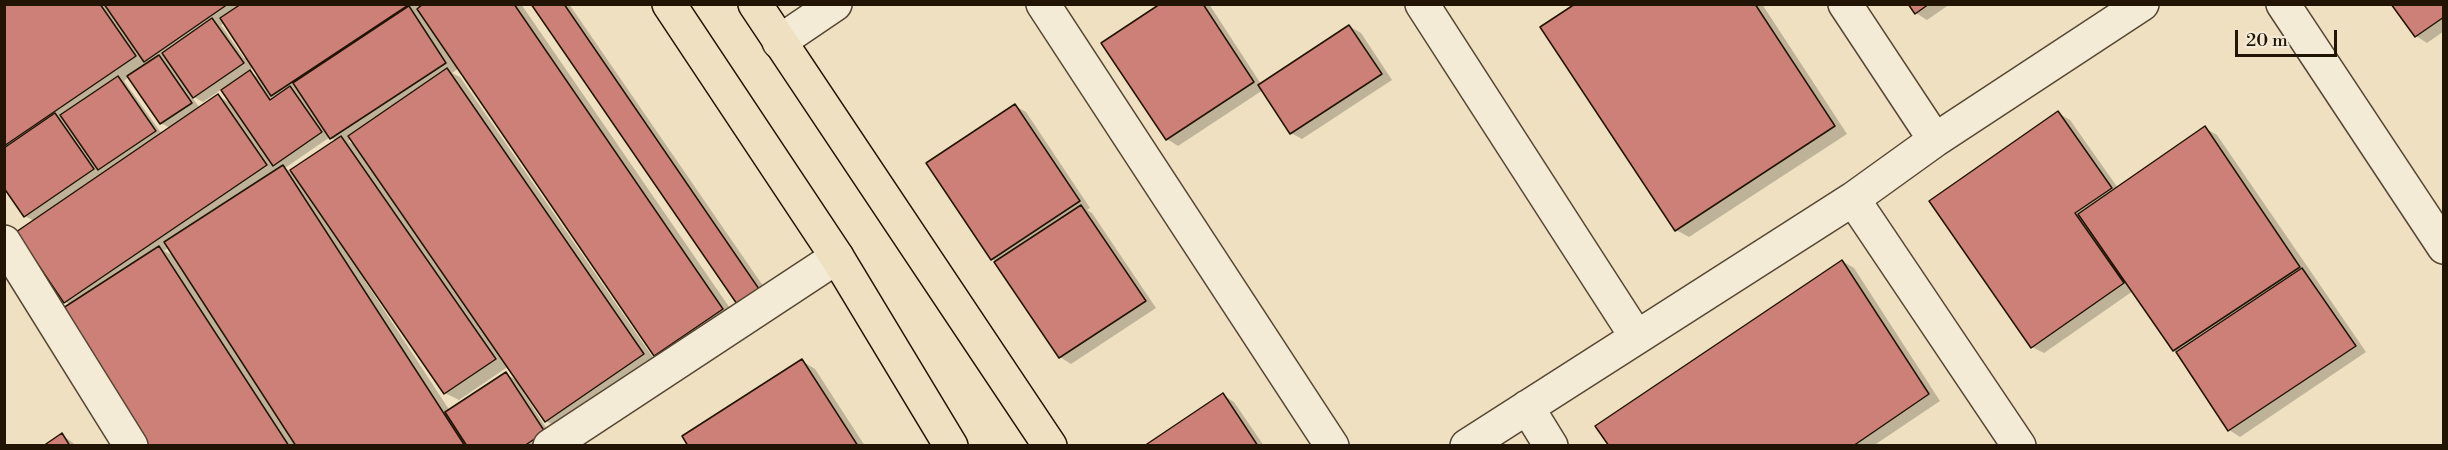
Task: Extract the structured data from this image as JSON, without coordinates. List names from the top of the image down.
{
  "scale_bar": "20 m"
}
